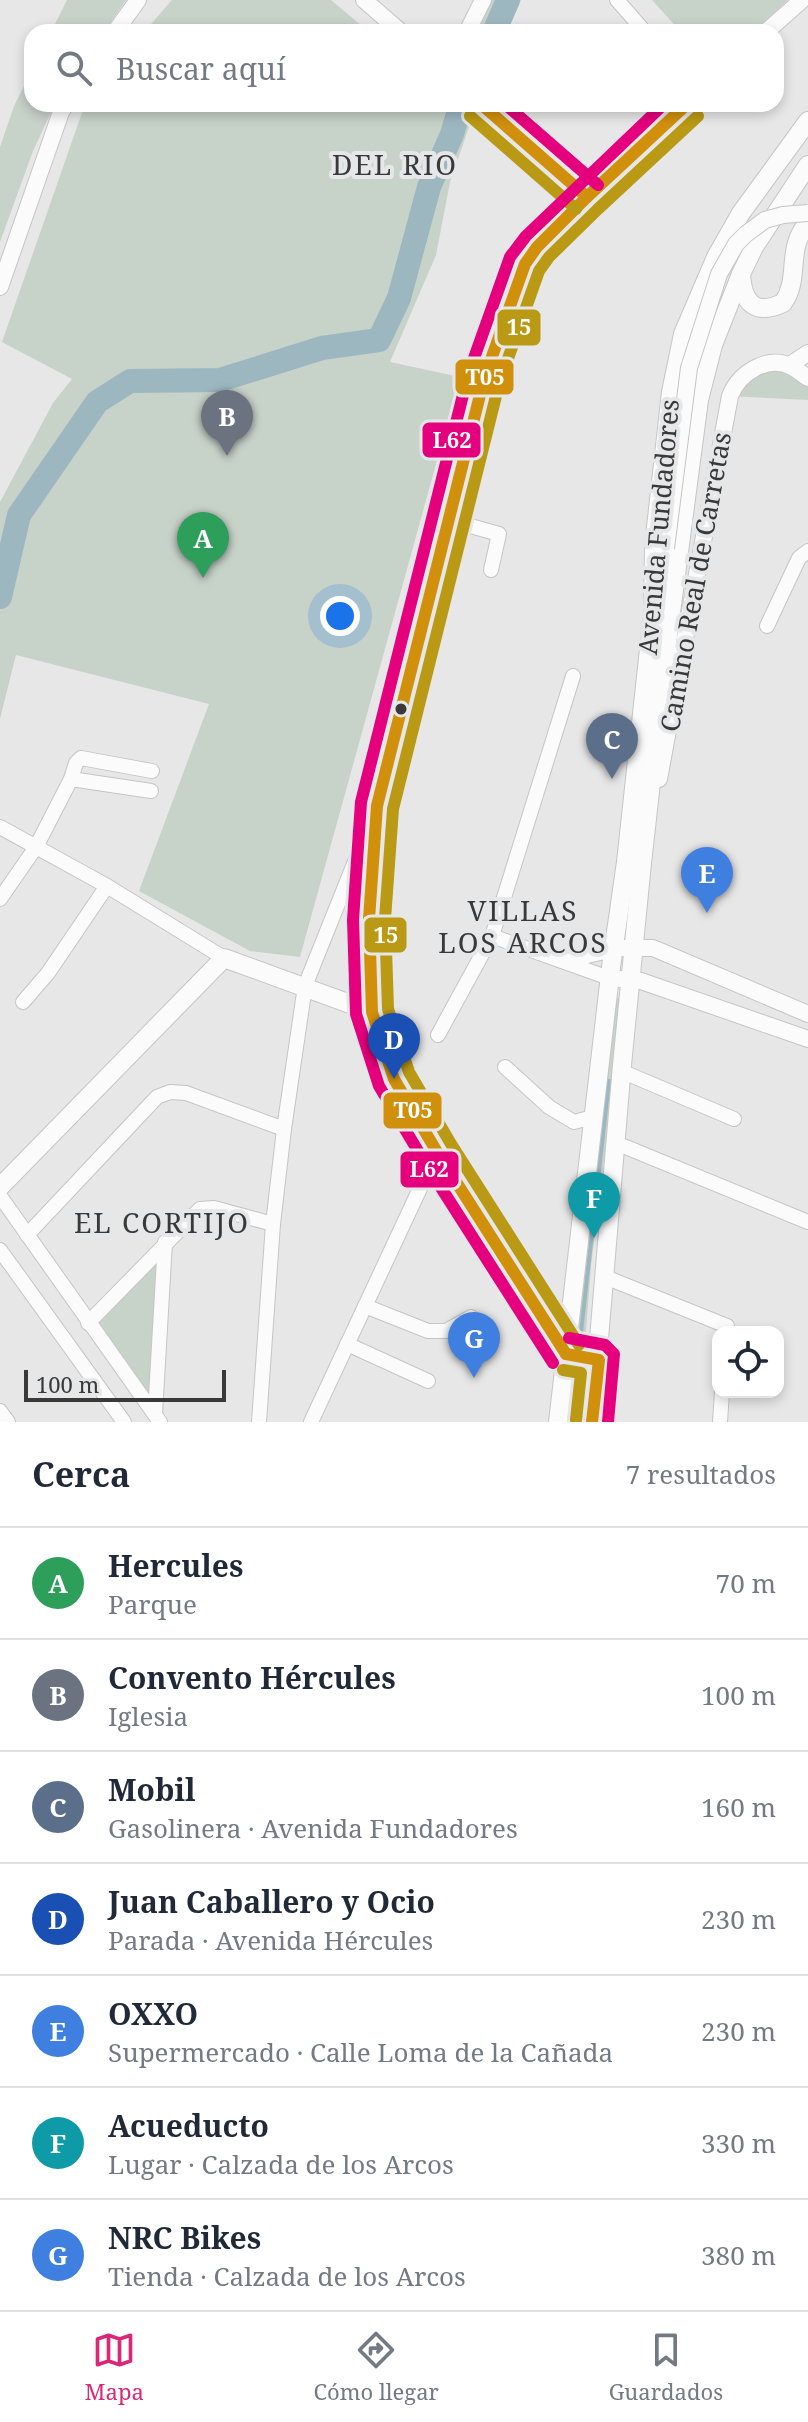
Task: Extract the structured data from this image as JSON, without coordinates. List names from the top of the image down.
{
  "streets": {
    "main road": ["Avenida Fundadores"],
    "street": ["Camino Real de Carretas"]
  },
  "crossings": [
    ["Avenida Fundadores", "Camino Real de Carretas"]
  ],
  "districts": ["DEL RIO", "VILLAS LOS ARCOS", "EL CORTIJO"],
  "lines": ["transit line T05", "transit line L62", "transit line 15"],
  "scale_bar": "100 m",
  "page": {
    "search": "Buscar aquí",
    "pins": [
      "B",
      "A",
      "C",
      "E",
      "D",
      "F",
      "G"
    ],
    "scale": "100 m",
    "heading": ["Cerca", "7 resultados"],
    "list": [
      {
        "mark": "A",
        "name": "Hercules",
        "note": "Parque",
        "value": "70 m"
      },
      {
        "mark": "B",
        "name": "Convento Hércules",
        "note": "Iglesia",
        "value": "100 m"
      },
      {
        "mark": "C",
        "name": "Mobil",
        "note": "Gasolinera · Avenida Fundadores",
        "value": "160 m"
      },
      {
        "mark": "D",
        "name": "Juan Caballero y Ocio",
        "note": "Parada · Avenida Hércules",
        "value": "230 m"
      },
      {
        "mark": "E",
        "name": "OXXO",
        "note": "Supermercado · Calle Loma de la Cañada",
        "value": "230 m"
      },
      {
        "mark": "F",
        "name": "Acueducto",
        "note": "Lugar · Calzada de los Arcos",
        "value": "330 m"
      },
      {
        "mark": "G",
        "name": "NRC Bikes",
        "note": "Tienda · Calzada de los Arcos",
        "value": "380 m"
      }
    ],
    "nav": ["Mapa", "Cómo llegar", "Guardados"]
  }
}
